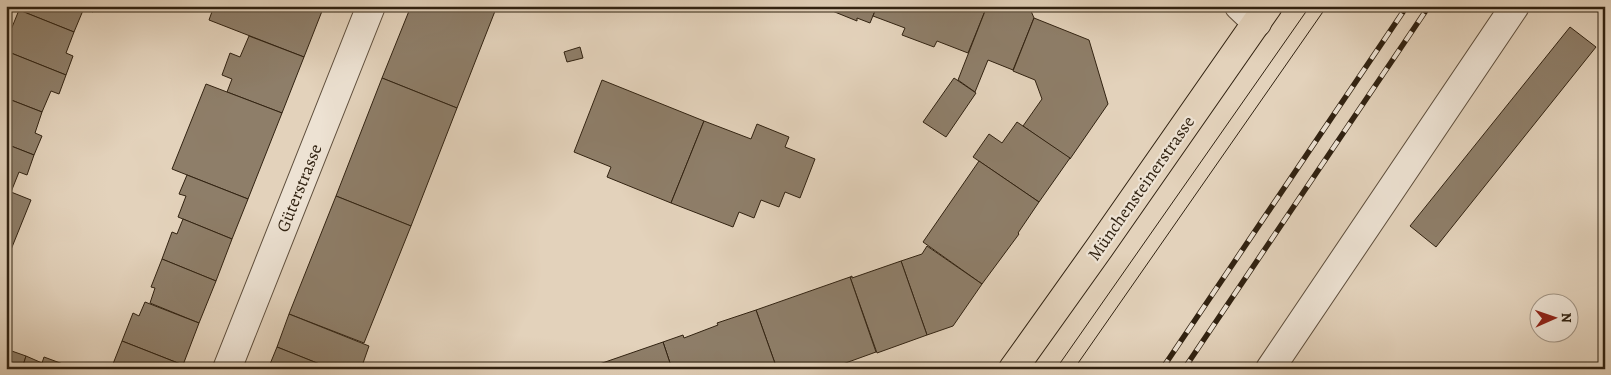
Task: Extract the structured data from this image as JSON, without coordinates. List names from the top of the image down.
{
  "streets": {
    "main road": ["Münchensteinerstrasse"],
    "street": ["Güterstrasse"]
  },
  "north": "right"
}
